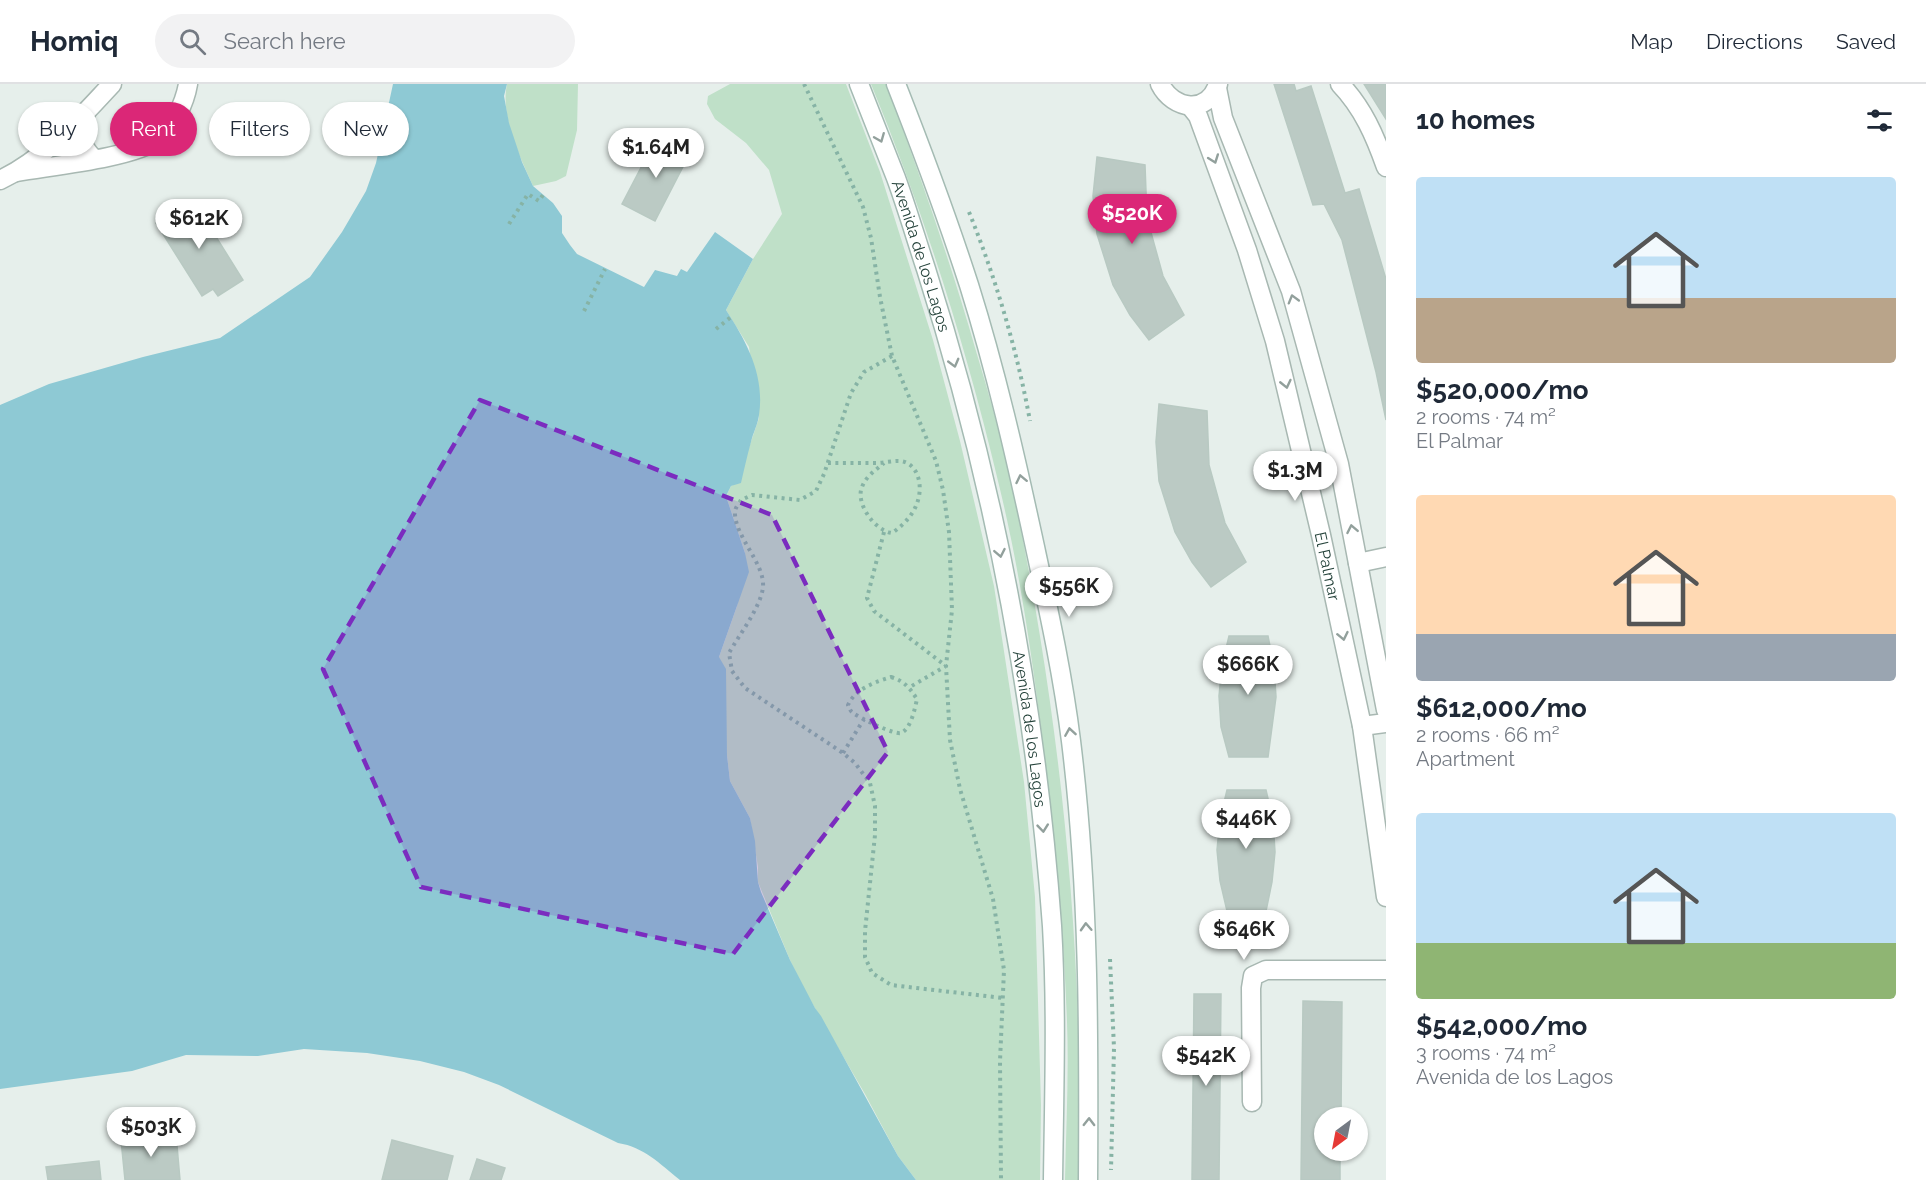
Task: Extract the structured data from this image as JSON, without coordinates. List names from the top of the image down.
{
  "streets": {
    "street": ["Avenida de los Lagos", "El Palmar"]
  },
  "north": "bottom left",
  "page": {
    "header": "Homiq",
    "search": "Search here",
    "nav": ["Map", "Directions", "Saved"],
    "heading": "10 homes",
    "chip": [
      "Buy",
      "Rent",
      "Filters",
      "New"
    ],
    "price": [
      "$1.64M",
      "$520K",
      "$612K",
      "$1.3M",
      "$556K",
      "$666K",
      "$446K",
      "$646K",
      "$542K",
      "$503K"
    ],
    "list": [
      {
        "name": "$520,000/mo",
        "note": "2 rooms · 74 m² · El Palmar"
      },
      {
        "name": "$612,000/mo",
        "note": "2 rooms · 66 m² · Apartment"
      },
      {
        "name": "$542,000/mo",
        "note": "3 rooms · 74 m² · Avenida de los Lagos"
      }
    ]
  }
}
